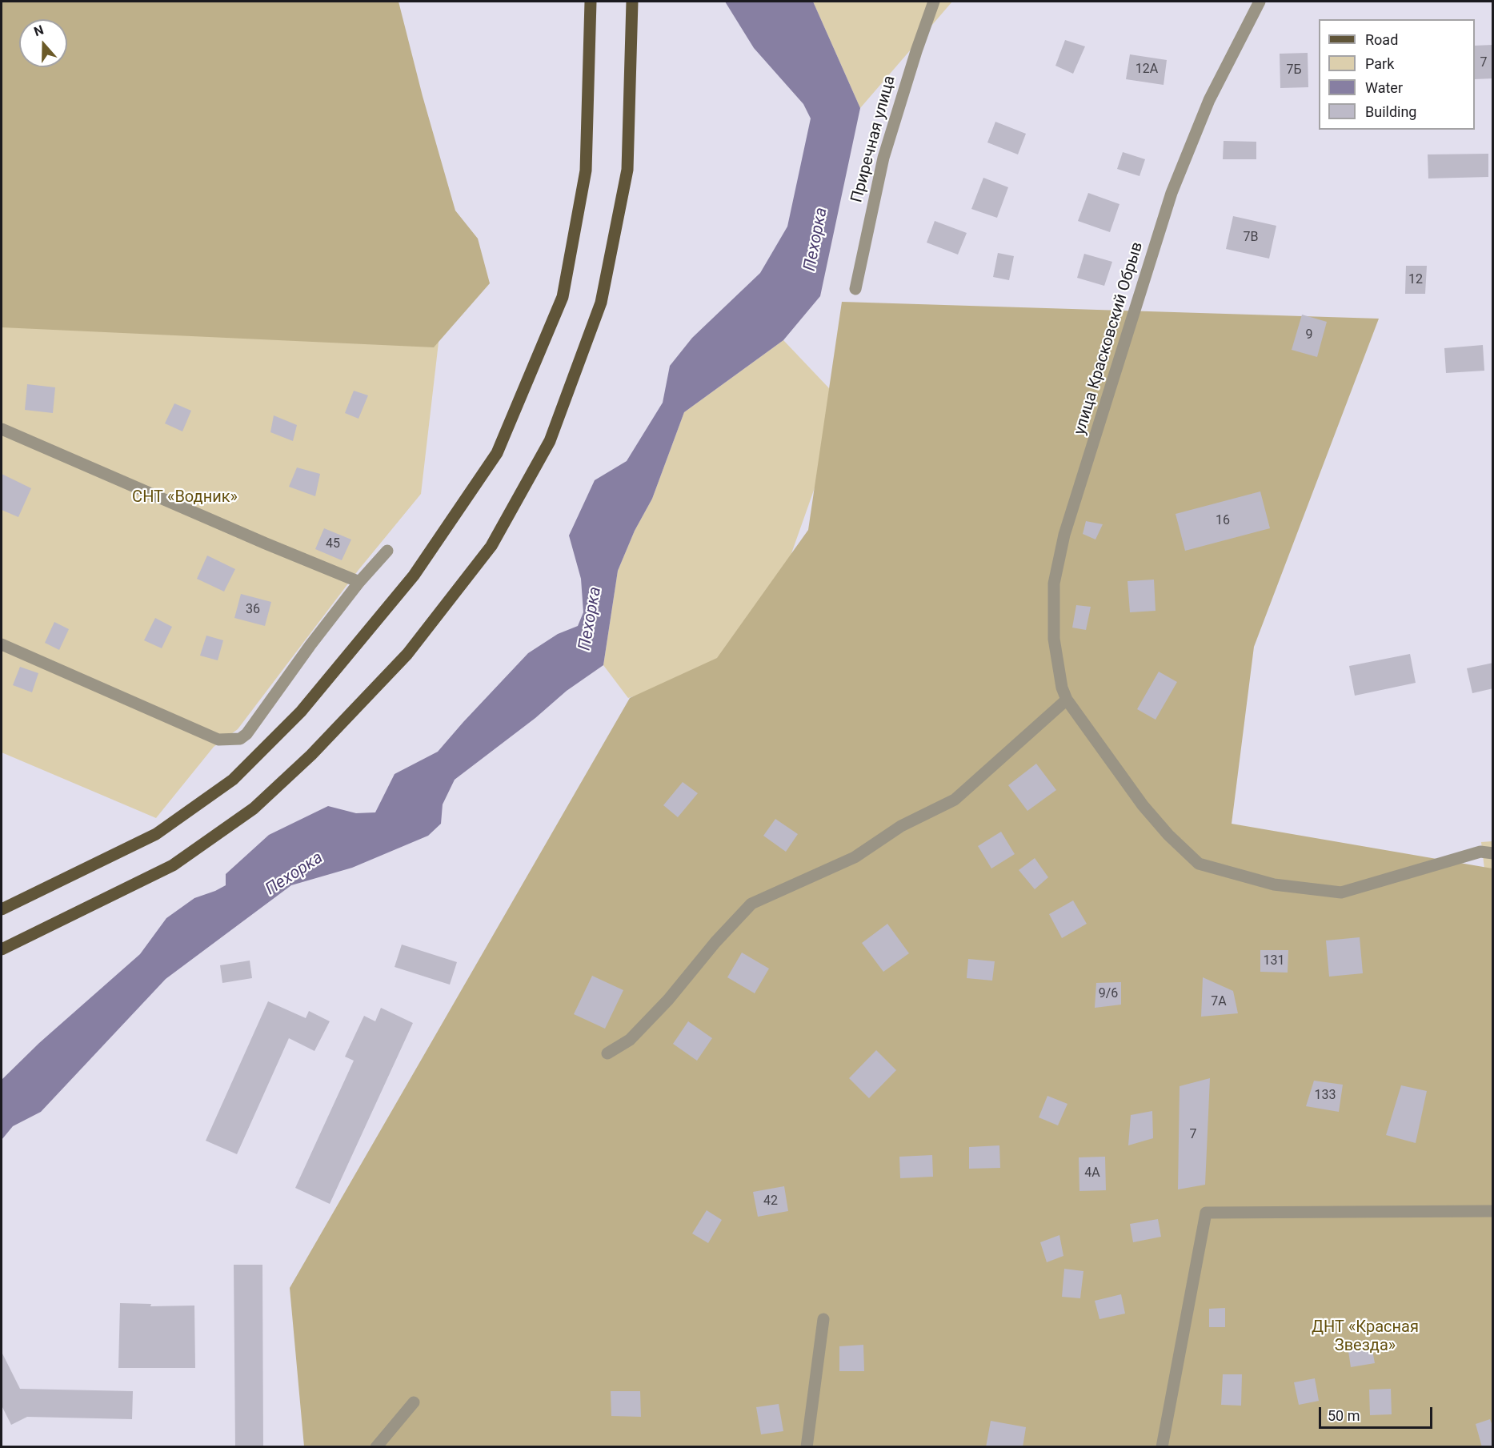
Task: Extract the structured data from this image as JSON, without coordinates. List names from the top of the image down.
{
  "streets": {
    "street": ["Приречная улица", "улица Красковский Обрыв"]
  },
  "water": ["Пехорка"],
  "parks": ["СНТ «Водник»", "ДНТ «Красная Звезда»"],
  "house_numbers": [
    "7",
    "12А",
    "7Б",
    "7В",
    "12",
    "9",
    "16",
    "45",
    "36",
    "131",
    "9/6",
    "7А",
    "133",
    "7",
    "4А",
    "42"
  ],
  "legend": [
    "Road",
    "Park",
    "Water",
    "Building"
  ],
  "scale_bar": "50 m",
  "north": "top"
}
